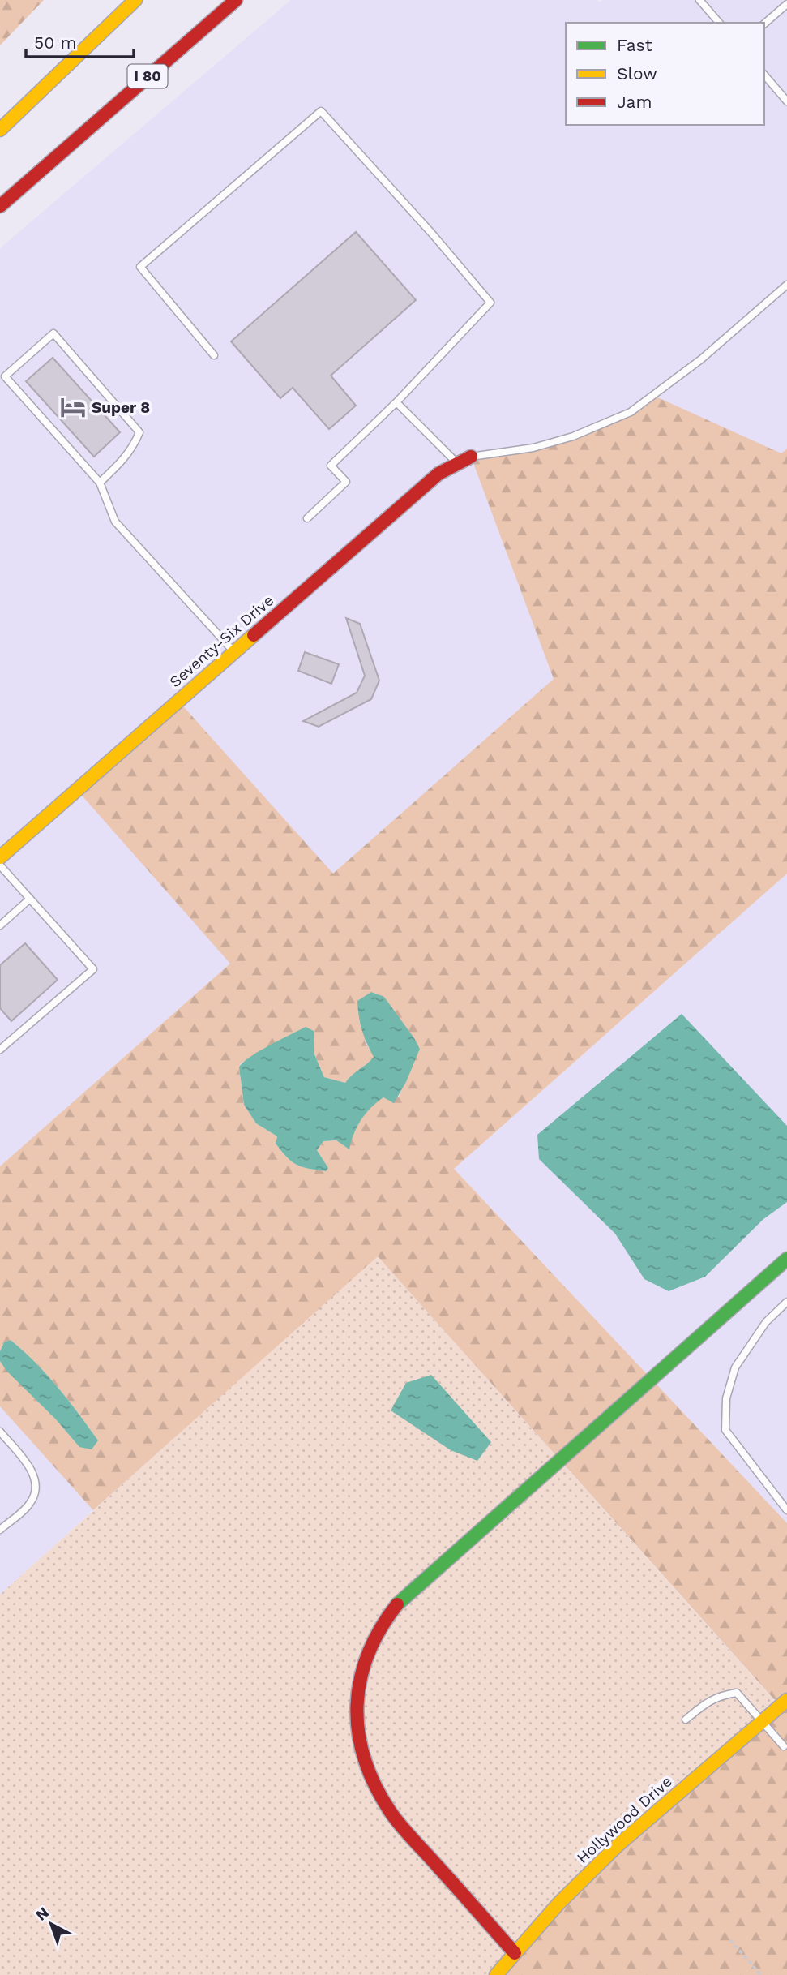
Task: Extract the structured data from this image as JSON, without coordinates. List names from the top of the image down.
{
  "streets": {
    "main road": ["I 80", "Seventy-Six Drive", "Hollywood Drive"]
  },
  "places": {
    "hotel": ["Super 8"]
  },
  "legend": ["Fast", "Slow", "Jam"],
  "scale_bar": "50 m",
  "north": "top left"
}
